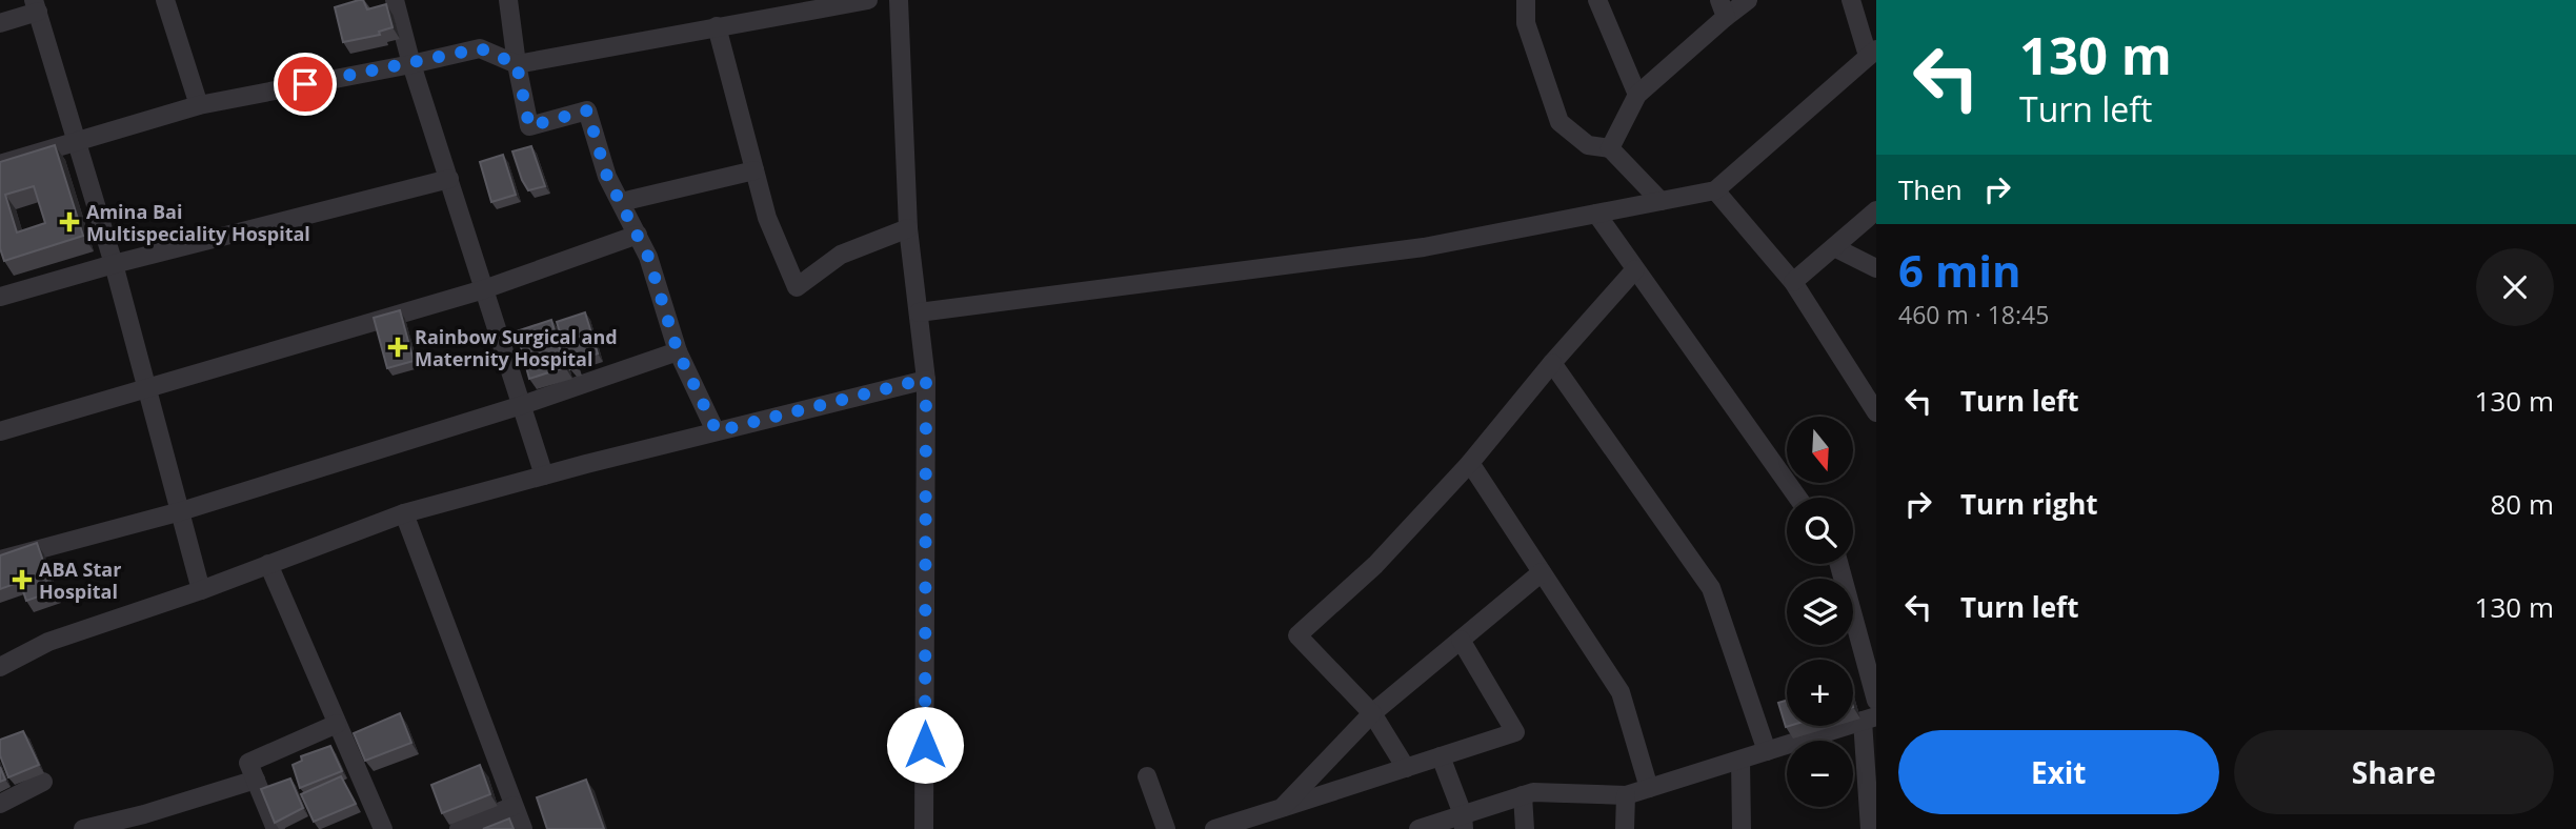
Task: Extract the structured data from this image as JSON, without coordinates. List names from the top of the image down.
{
  "places": {
    "health": ["Amina Bai Multispeciality Hospital", "Rainbow Surgical and Maternity Hospital", "ABA Star Hospital"]
  },
  "north": "bottom",
  "page": {
    "turn": ["130 m", "Turn left"],
    "then": "Then",
    "heading": ["6 min", "460 m · 18:45"],
    "list": [
      {
        "name": "Turn left",
        "value": "130 m"
      },
      {
        "name": "Turn right",
        "value": "80 m"
      },
      {
        "name": "Turn left",
        "value": "130 m"
      }
    ],
    "map_buttons": ["+", "−"],
    "buttons": ["Exit", "Share"]
  }
}
